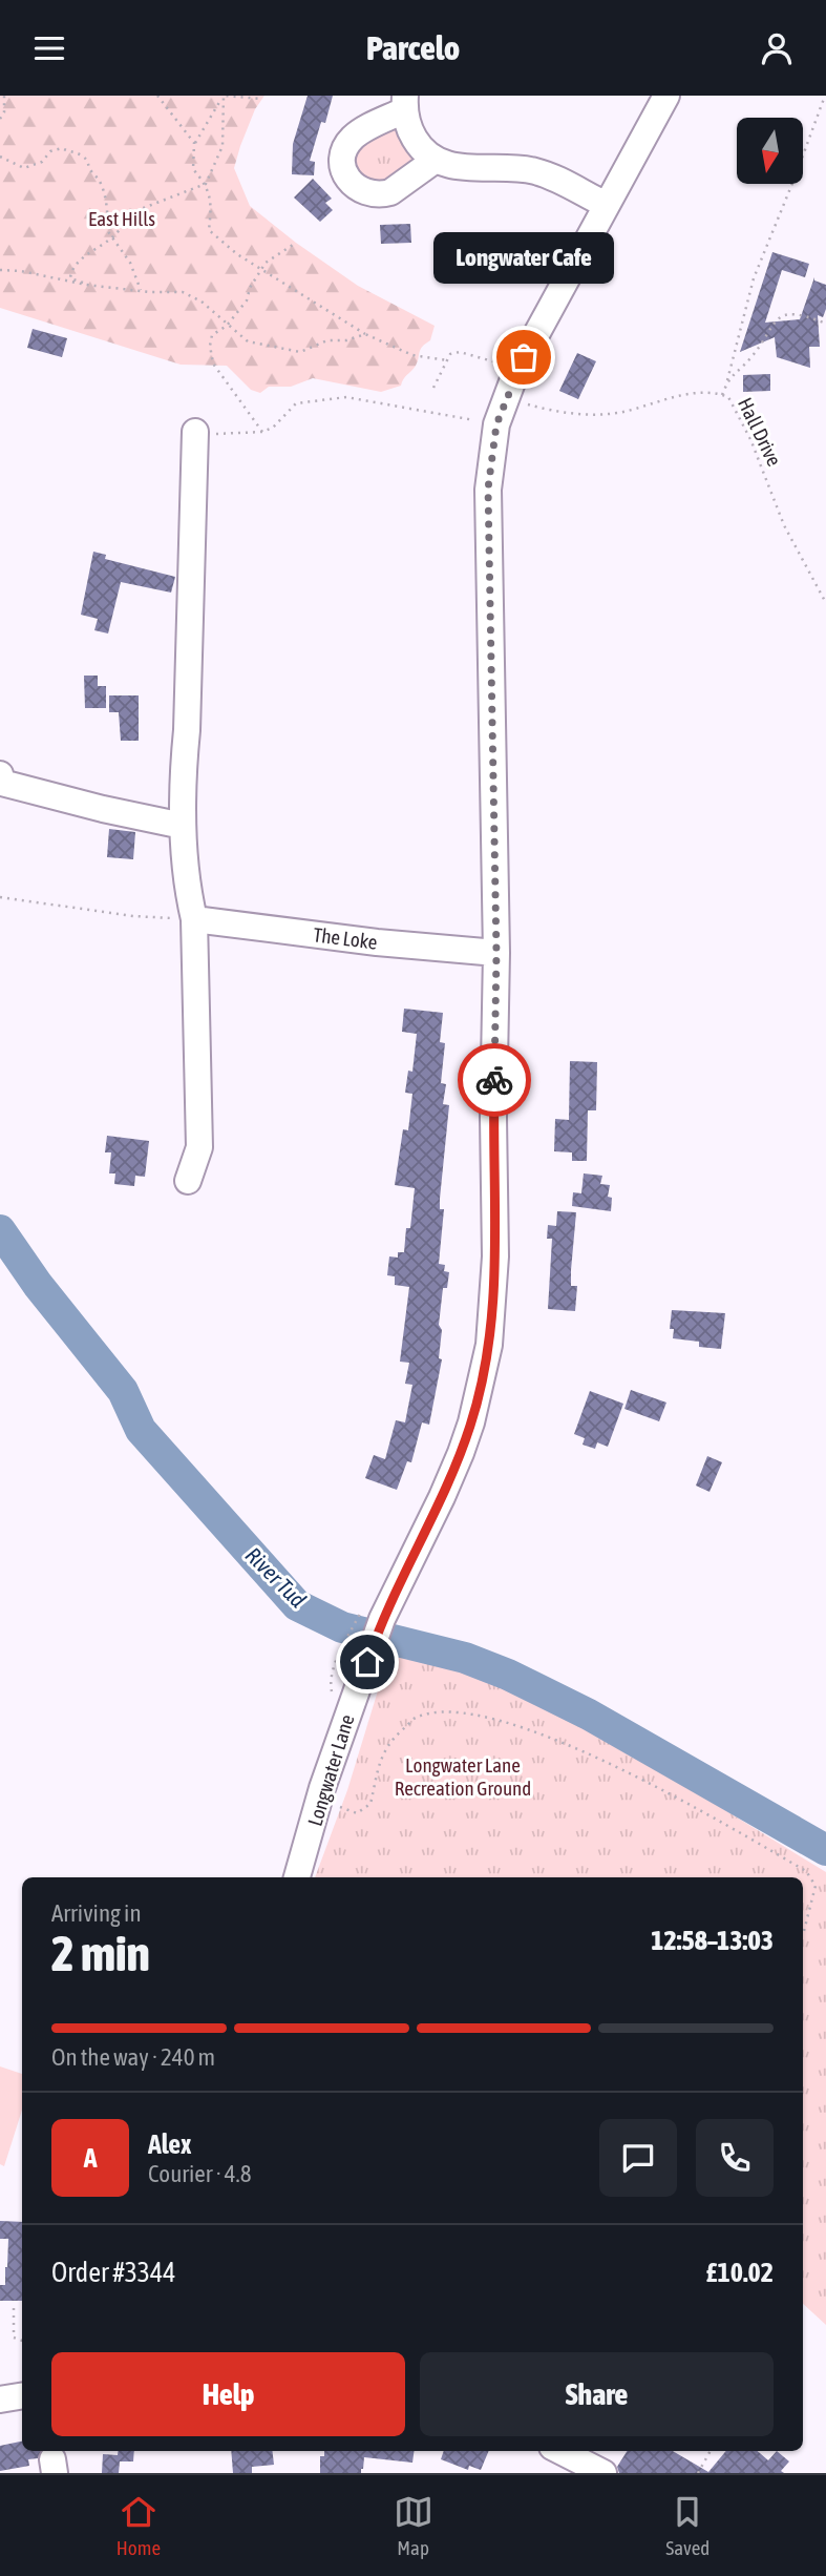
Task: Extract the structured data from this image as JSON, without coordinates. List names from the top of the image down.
{
  "streets": {
    "street": ["The Loke", "Longwater Lane"],
    "path": ["Hall Drive"]
  },
  "crossings": [
    ["Hall Drive", "Longwater Lane"],
    ["The Loke", "Longwater Lane"]
  ],
  "water": ["River Tud"],
  "parks": ["East Hills", "Longwater Lane Recreation Ground"],
  "places": ["Longwater Cafe"],
  "north": "bottom",
  "page": {
    "header": "Parcelo",
    "bubble": "Longwater Cafe",
    "heading": ["2 min", "Arriving in", "12:58–13:03"],
    "panel": [
      "Alex",
      "Courier · 4.8",
      "Order #3344",
      "£10.02"
    ],
    "bar": "On the way · 240 m",
    "round": "A",
    "buttons": ["Help", "Share"],
    "tabs": ["Home", "Map", "Saved"]
  }
}
